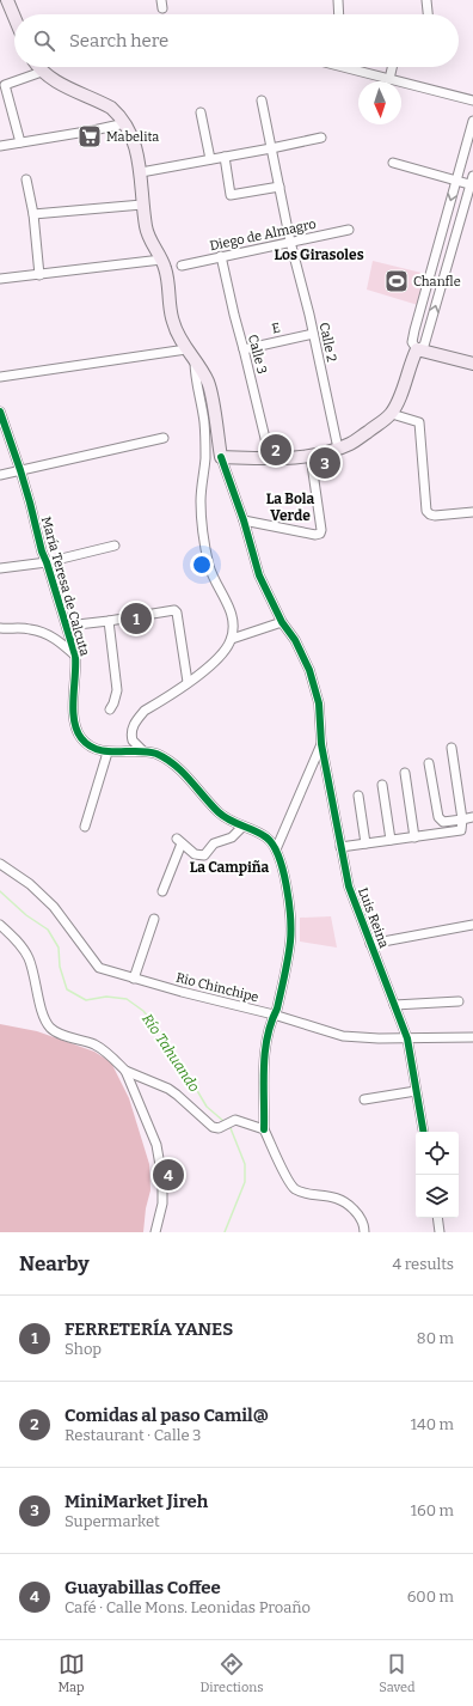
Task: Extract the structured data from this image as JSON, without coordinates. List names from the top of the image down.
{
  "streets": {
    "street": [
      "Diego de Almagro",
      "E",
      "Calle 2",
      "Calle 3",
      "María Teresa de Calcuta",
      "Luis Reina",
      "Rio Chinchipe"
    ]
  },
  "crossings": [
    ["Diego de Almagro", "Calle 2"],
    ["Diego de Almagro", "Calle 3"],
    ["E", "Calle 2"],
    ["E", "Calle 3"],
    ["Luis Reina", "Rio Chinchipe"]
  ],
  "districts": ["Los Girasoles", "La Bola Verde", "La Campiña"],
  "water": ["Río Tahuando"],
  "places": {
    "supermarket": ["Mabelita"],
    "sports": ["Chanfle"]
  },
  "north": "bottom",
  "page": {
    "search": "Search here",
    "pins": [
      "2",
      "3",
      "1",
      "4"
    ],
    "heading": ["Nearby", "4 results"],
    "list": [
      {
        "mark": "1",
        "name": "FERRETERÍA YANES",
        "note": "Shop",
        "value": "80 m"
      },
      {
        "mark": "2",
        "name": "Comidas al paso Camil@",
        "note": "Restaurant · Calle 3",
        "value": "140 m"
      },
      {
        "mark": "3",
        "name": "MiniMarket Jireh",
        "note": "Supermarket",
        "value": "160 m"
      },
      {
        "mark": "4",
        "name": "Guayabillas Coffee",
        "note": "Café · Calle Mons. Leonidas Proaño",
        "value": "600 m"
      }
    ],
    "nav": ["Map", "Directions", "Saved"]
  }
}
